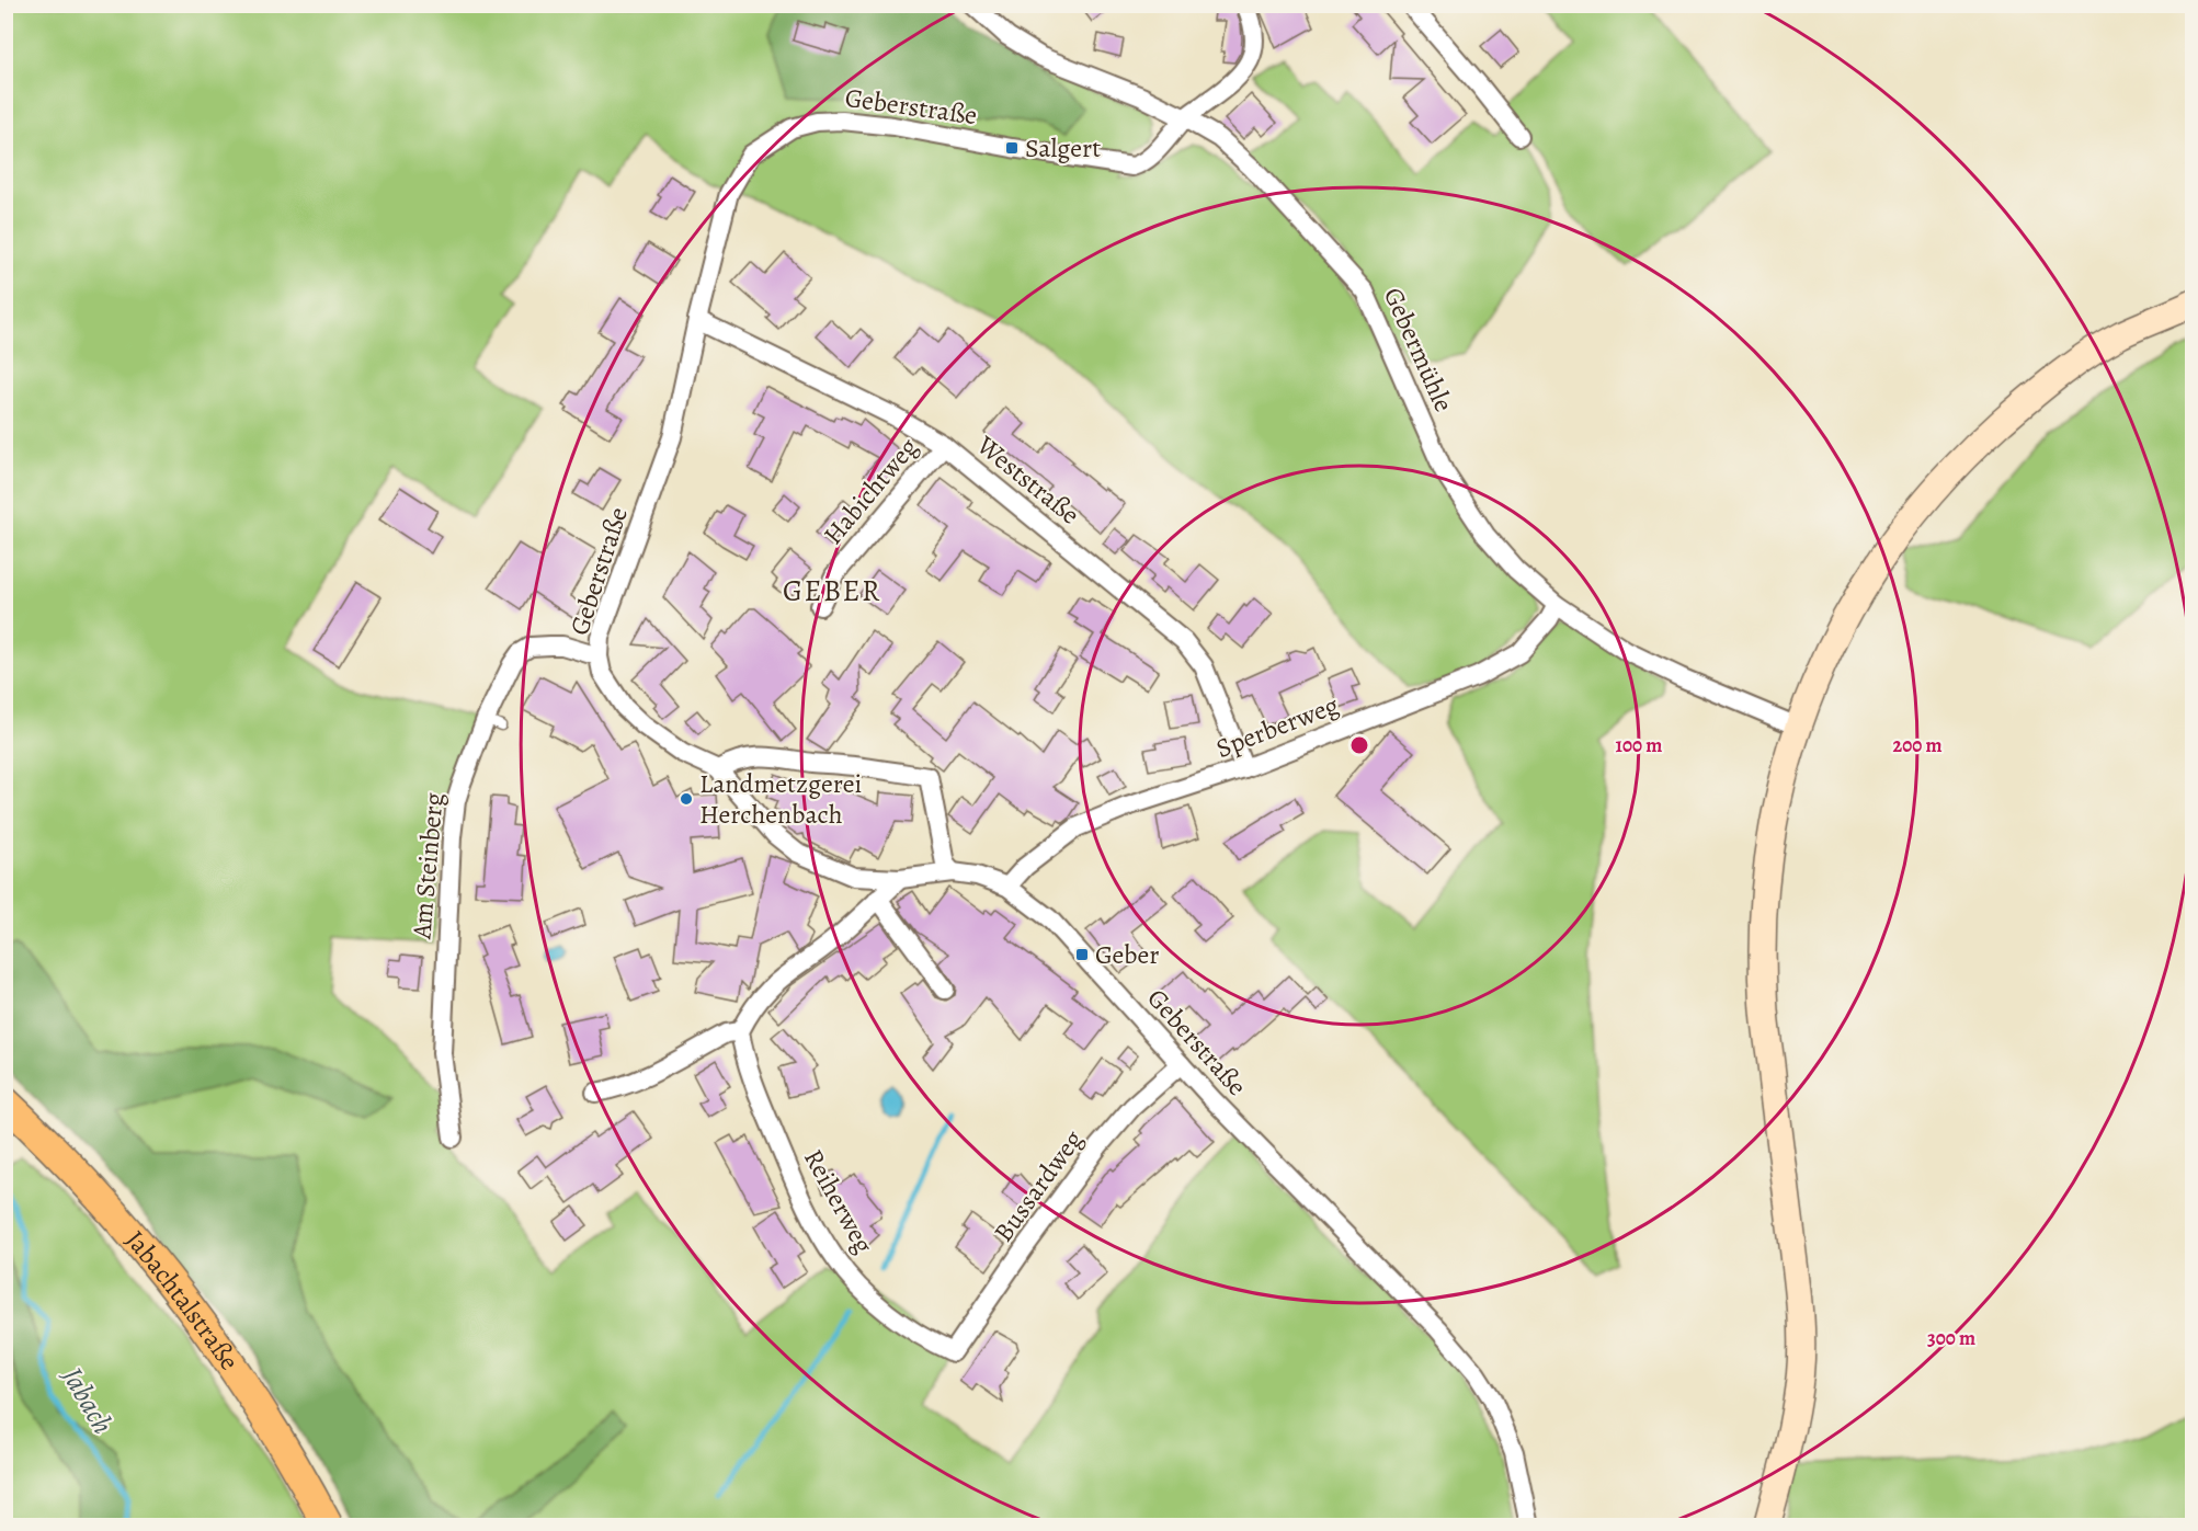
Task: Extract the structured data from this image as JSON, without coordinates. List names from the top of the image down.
{
  "streets": {
    "main road": ["Jabachtalstraße"],
    "street": [
      "Geberstraße",
      "Gebermühle",
      "Weststraße",
      "Habichtweg",
      "Sperberweg",
      "Am Steinberg",
      "Bussardweg",
      "Reiherweg"
    ]
  },
  "crossings": [
    ["Geberstraße", "Gebermühle"],
    ["Geberstraße", "Weststraße"],
    ["Geberstraße", "Sperberweg"],
    ["Geberstraße", "Am Steinberg"],
    ["Geberstraße", "Bussardweg"],
    ["Gebermühle", "Sperberweg"],
    ["Weststraße", "Habichtweg"],
    ["Weststraße", "Sperberweg"],
    ["Bussardweg", "Reiherweg"]
  ],
  "districts": ["GEBER"],
  "water": ["Jabach"],
  "places": {
    "transit": ["Salgert", "Geber"],
    "other": ["Landmetzgerei Herchenbach"]
  },
  "rings": ["100 m", "200 m", "300 m"]
}
